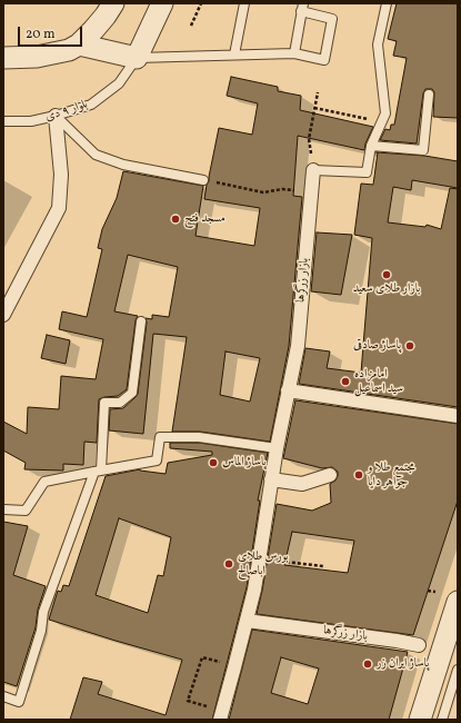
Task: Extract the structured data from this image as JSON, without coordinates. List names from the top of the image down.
{
  "streets": {
    "street": ["بازار زرگرها"],
    "lane": ["بلوار ۹ دی"]
  },
  "places": [
    "مسجد فتح",
    "بازار طلای سعید",
    "پاساژ صادقی",
    "امامزاده سید اسماعیل",
    "پاساژ الماس",
    "مجتمع طلا و جواهر دایا",
    "بورس طلای اباصالح",
    "پاساژ ایران زر"
  ],
  "scale_bar": "20 m"
}
